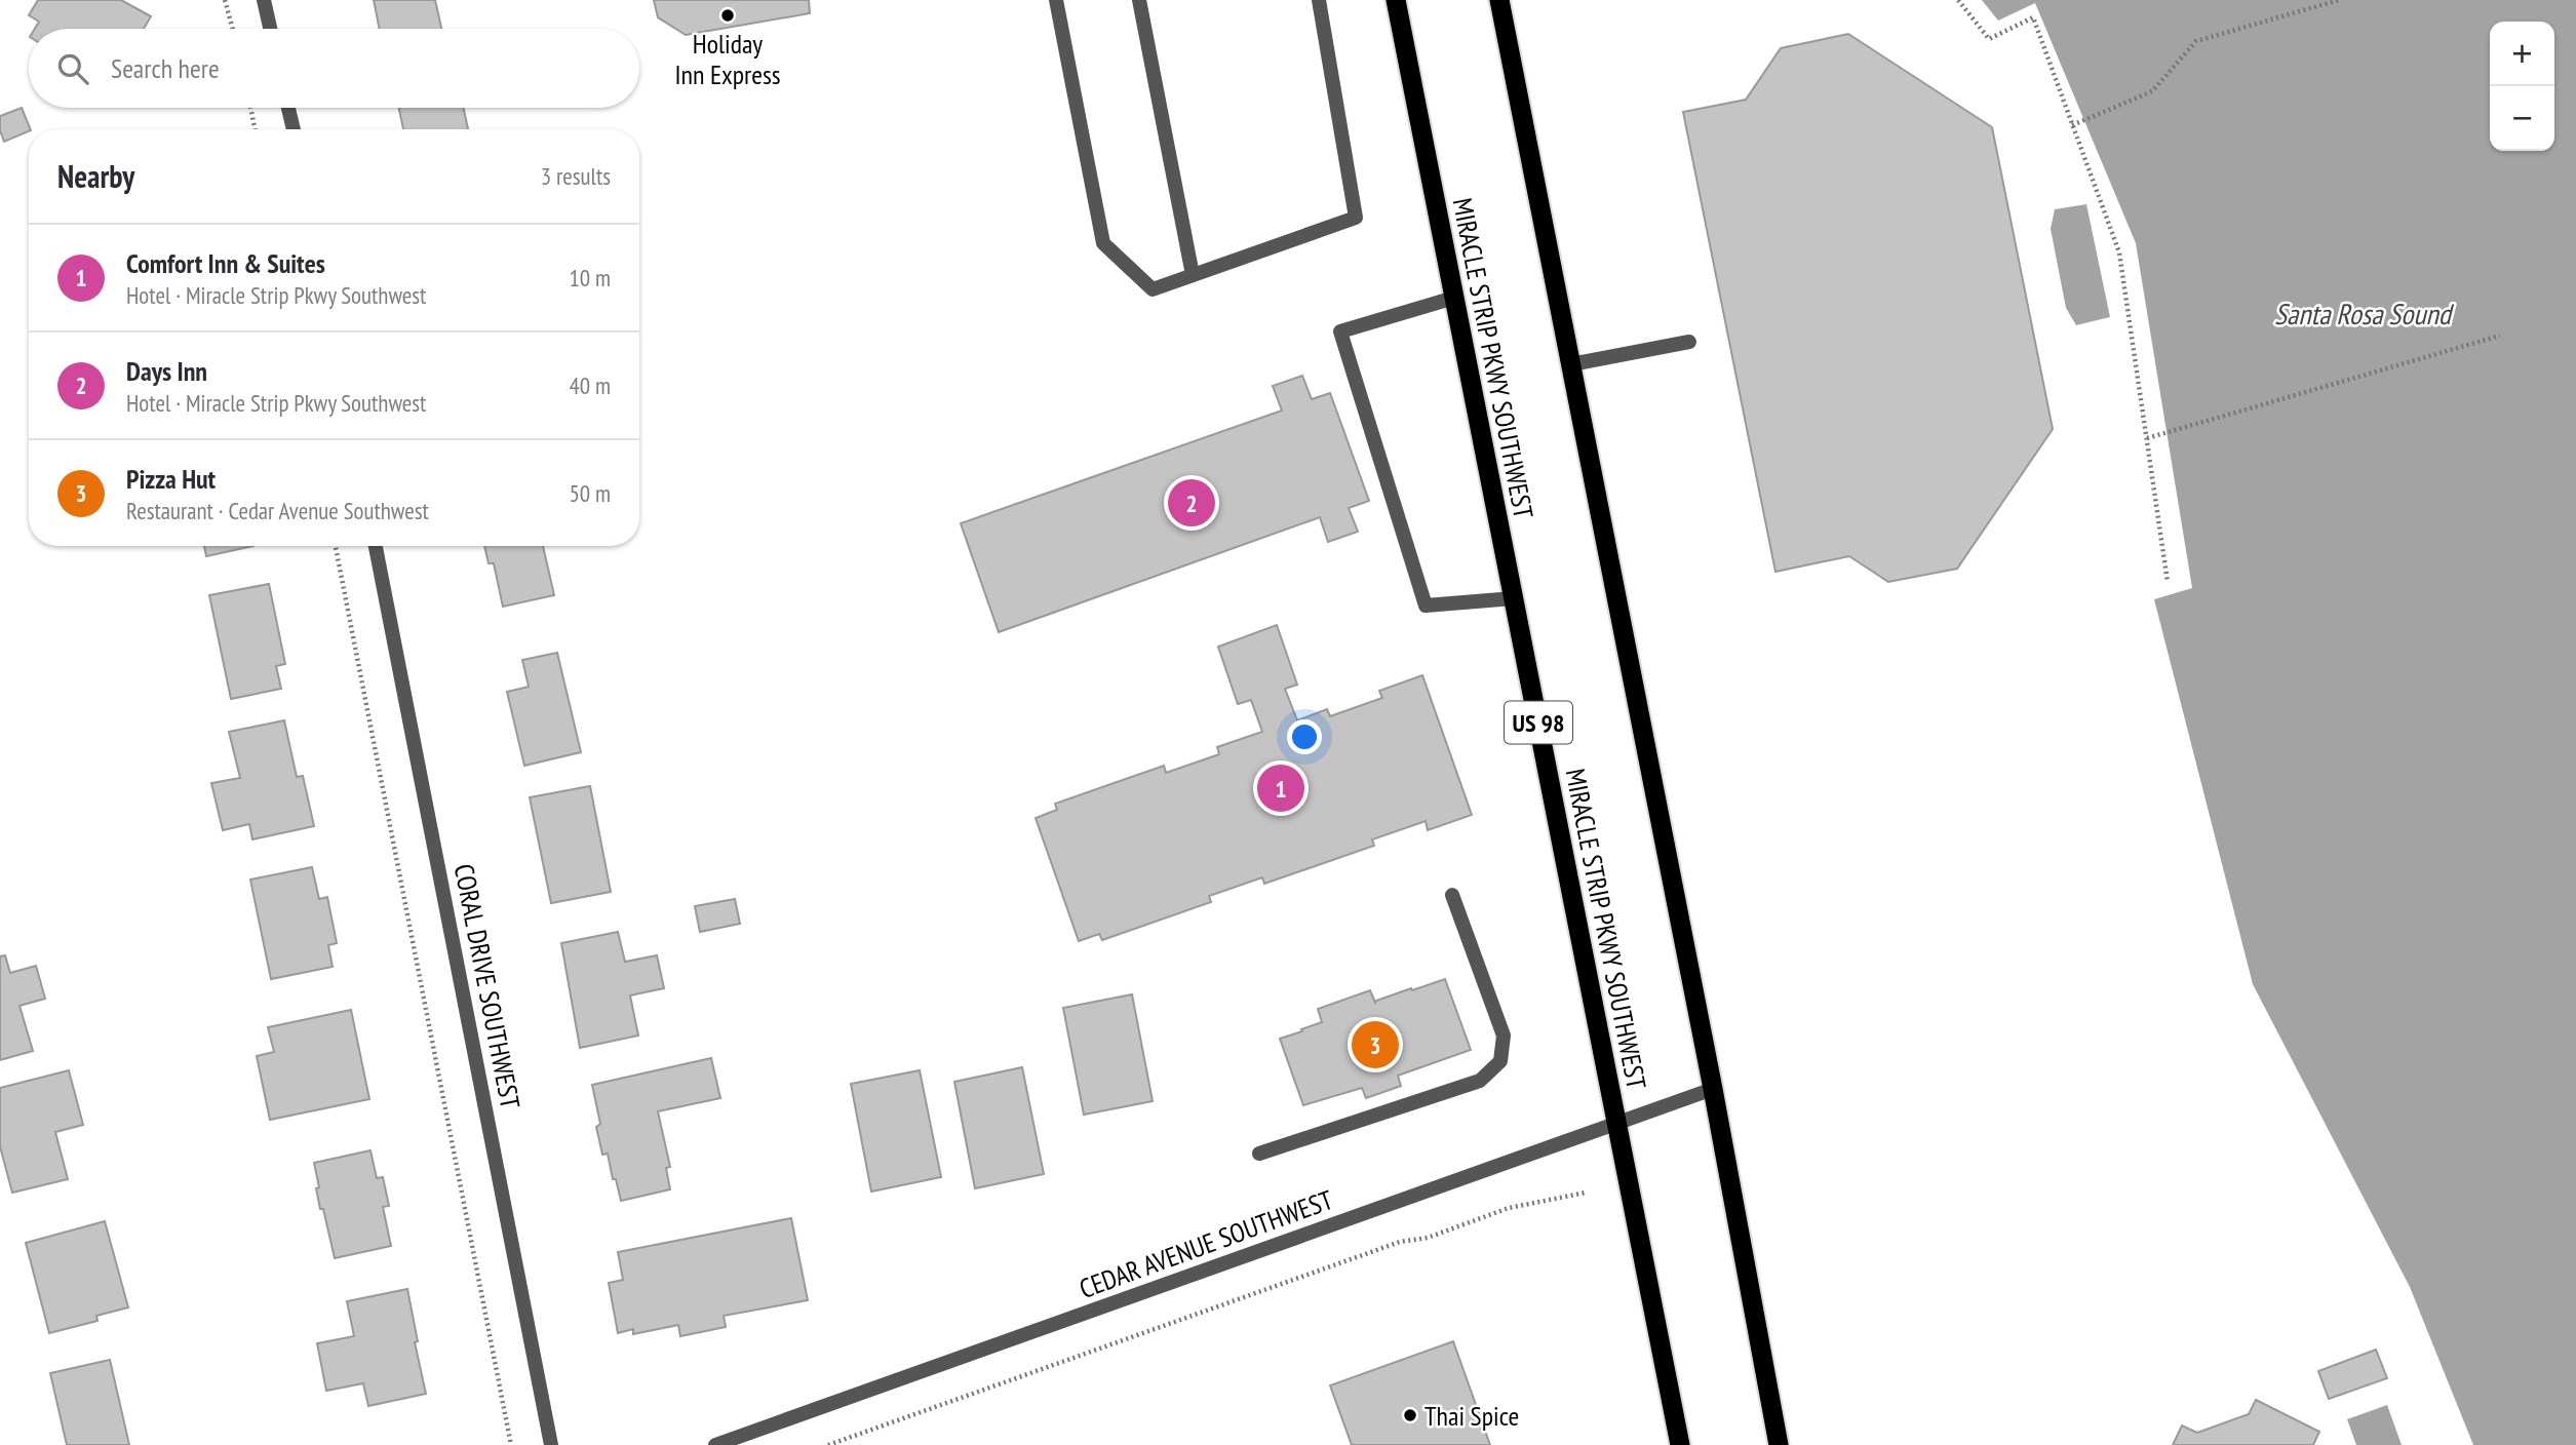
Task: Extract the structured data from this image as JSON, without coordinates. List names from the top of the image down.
{
  "streets": {
    "highway": ["MIRACLE STRIP PKWY SOUTHWEST", "US 98"],
    "street": ["CORAL DRIVE SOUTHWEST", "CEDAR AVENUE SOUTHWEST"]
  },
  "crossings": [
    ["MIRACLE STRIP PKWY SOUTHWEST", "CEDAR AVENUE SOUTHWEST"]
  ],
  "water": ["Santa Rosa Sound"],
  "places": ["Holiday Inn Express", "Thai Spice"],
  "page": {
    "map_buttons": ["+", "−"],
    "search": "Search here",
    "heading": ["Nearby", "3 results"],
    "list": [
      {
        "mark": "1",
        "name": "Comfort Inn & Suites",
        "note": "Hotel · Miracle Strip Pkwy Southwest",
        "value": "10 m"
      },
      {
        "mark": "2",
        "name": "Days Inn",
        "note": "Hotel · Miracle Strip Pkwy Southwest",
        "value": "40 m"
      },
      {
        "mark": "3",
        "name": "Pizza Hut",
        "note": "Restaurant · Cedar Avenue Southwest",
        "value": "50 m"
      }
    ],
    "pins": ["2", "1", "3"]
  }
}
